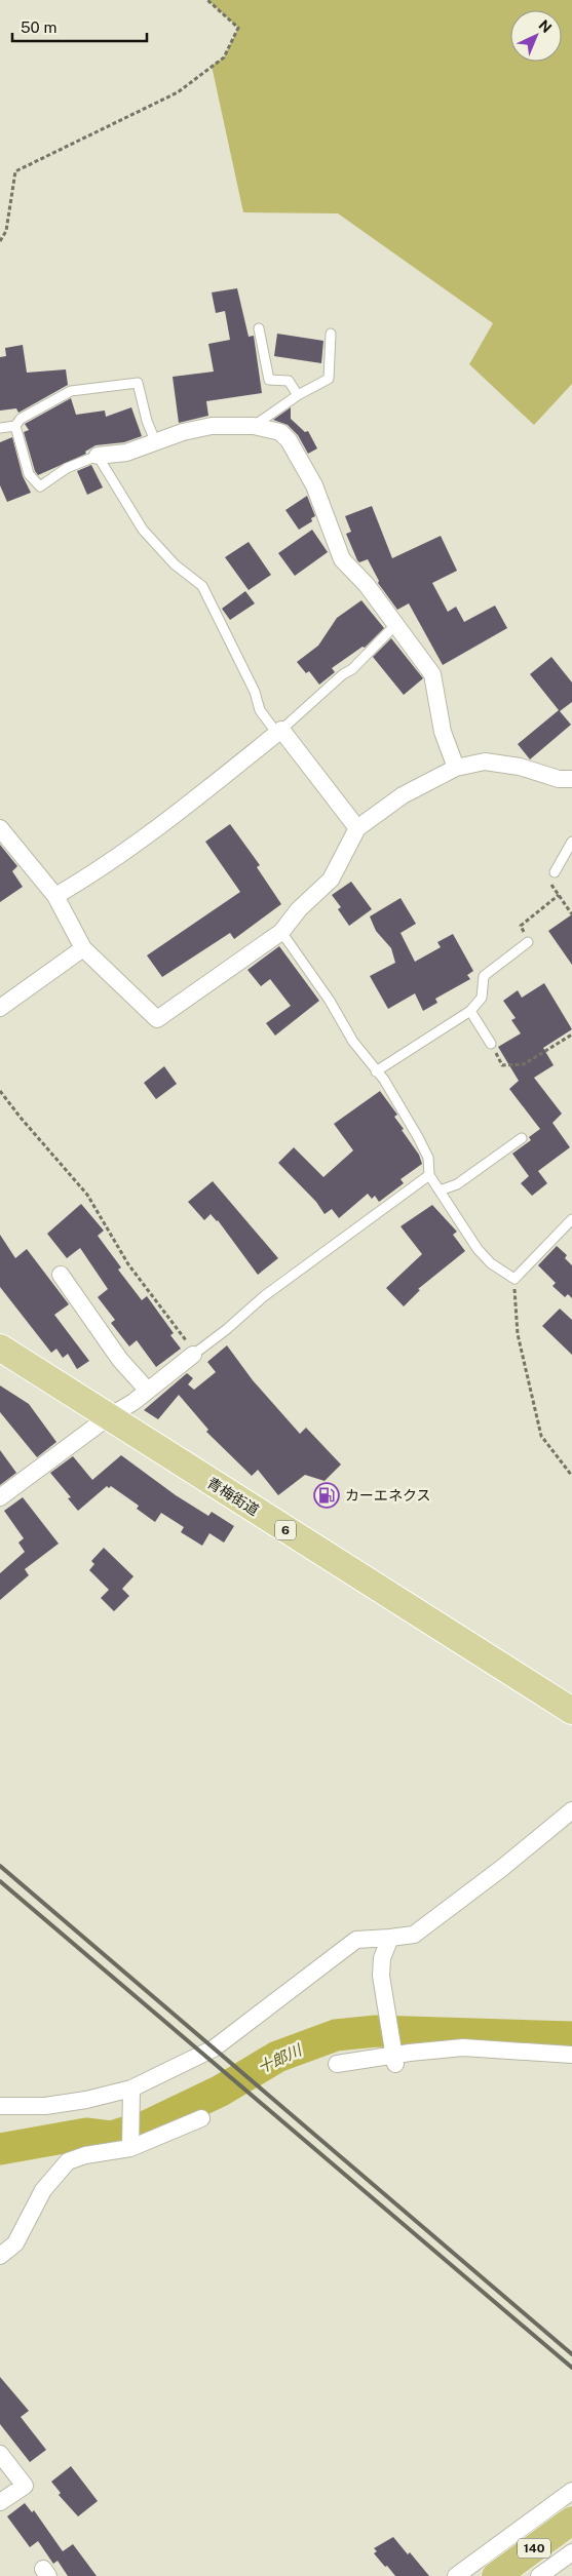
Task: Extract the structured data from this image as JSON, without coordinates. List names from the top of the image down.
{
  "streets": {
    "highway": ["140"],
    "main road": ["青梅街道", "6"]
  },
  "water": ["十郎川"],
  "places": {
    "fuel station": ["カーエネクス"]
  },
  "scale_bar": "50 m",
  "north": "top right"
}
